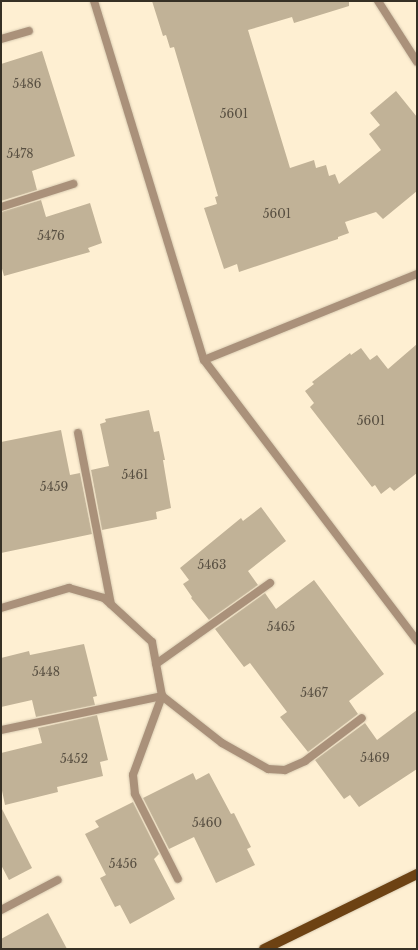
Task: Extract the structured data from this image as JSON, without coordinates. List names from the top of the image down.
{
  "house_numbers": [
    "5486",
    "5601",
    "5478",
    "5601",
    "5476",
    "5601",
    "5461",
    "5459",
    "5463",
    "5465",
    "5448",
    "5467",
    "5469",
    "5452",
    "5460",
    "5456"
  ]
}
